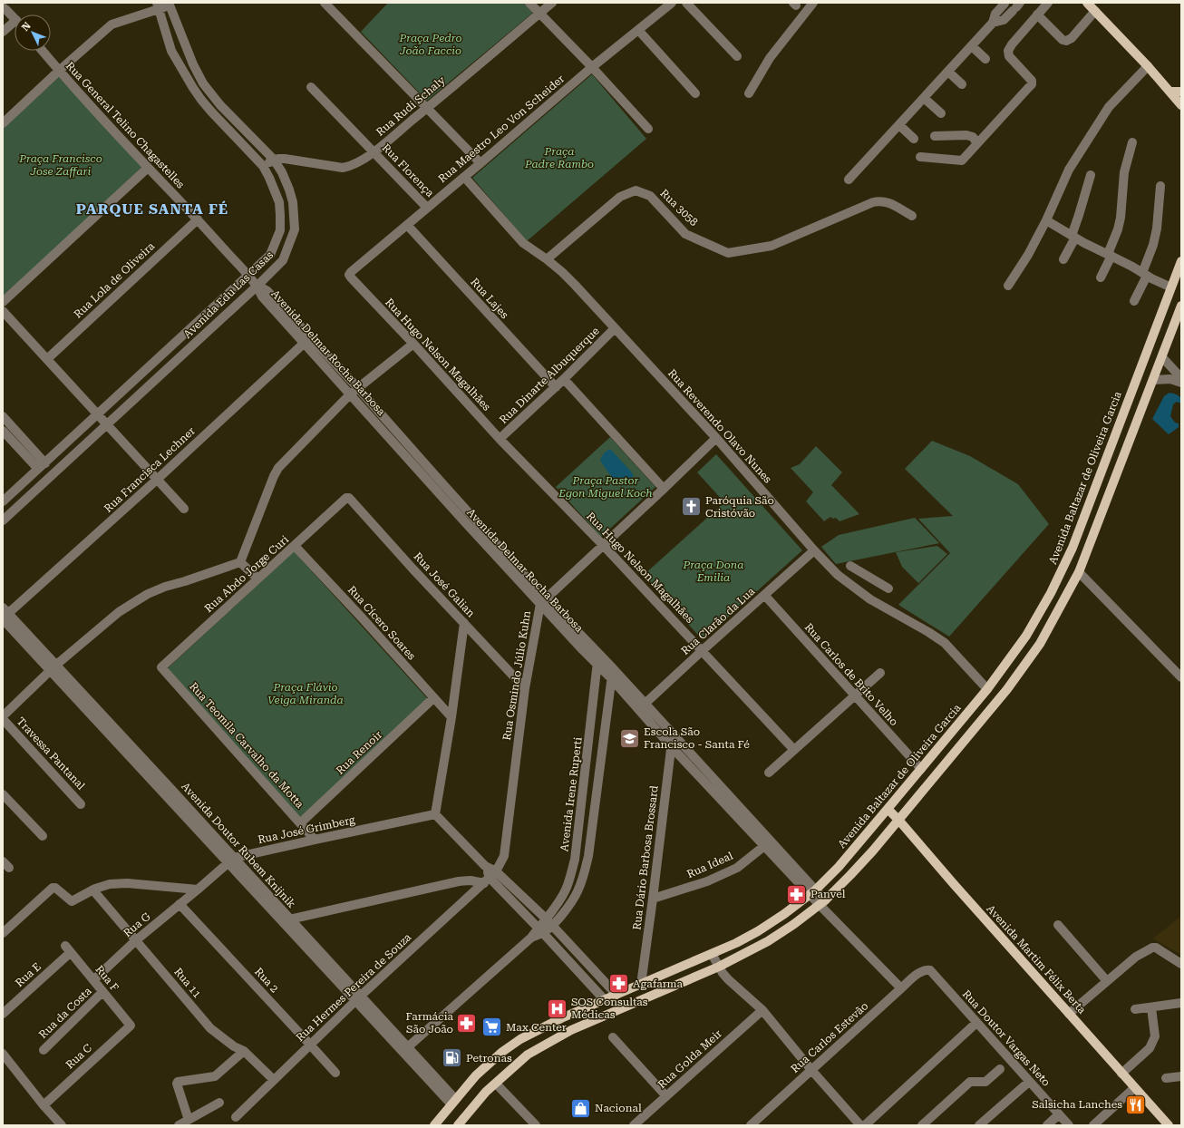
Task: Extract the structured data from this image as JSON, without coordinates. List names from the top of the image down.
{
  "streets": {
    "main road": ["Avenida Baltazar de Oliveira Garcia", "Avenida Martim Félix Berta"],
    "street": [
      "Rua Rudi Schaly",
      "Rua General Telino Chagastelles",
      "Rua Maestro Leo Von Scheider",
      "Rua Florença",
      "Rua 3058",
      "Rua Lola de Oliveira",
      "Avenida Edu Las Casas",
      "Rua Lajes",
      "Avenida Delmar Rocha Barbosa",
      "Rua Hugo Nelson Magalhães",
      "Rua Dinarte Albuquerque",
      "Rua Reverendo Olavo Nunes",
      "Rua Francisca Lechner",
      "Rua Abdo Jorge Curi",
      "Rua José Galian",
      "Rua Clarão da Lua",
      "Rua Cícero Soares",
      "Rua Carlos de Brito Velho",
      "Rua Osmindo Júlio Kuhn",
      "Rua Teomila Carvalho da Motta",
      "Rua Renoir",
      "Travessa Pantanal",
      "Avenida Irene Ruperti",
      "Rua José Grimberg",
      "Avenida Doutor Rubem Knijnik",
      "Rua Dário Barbosa Brossard",
      "Rua Ideal",
      "Rua G",
      "Rua E",
      "Rua F",
      "Rua 2",
      "Rua 11",
      "Rua Hermes Pereira de Souza",
      "Rua da Costa",
      "Rua Carlos Estevão",
      "Rua Doutor Vargas Neto",
      "Rua C",
      "Rua Golda Meir"
    ]
  },
  "crossings": [
    ["Rua Rudi Schaly", "Rua Florença"],
    ["Rua Rudi Schaly", "Avenida Edu Las Casas"],
    ["Rua General Telino Chagastelles", "Rua Lola de Oliveira"],
    ["Rua General Telino Chagastelles", "Avenida Edu Las Casas"],
    ["Rua General Telino Chagastelles", "Avenida Delmar Rocha Barbosa"],
    ["Rua Maestro Leo Von Scheider", "Rua Florença"],
    ["Rua Maestro Leo Von Scheider", "Rua Lajes"],
    ["Rua Maestro Leo Von Scheider", "Rua Hugo Nelson Magalhães"],
    ["Rua Maestro Leo Von Scheider", "Rua Reverendo Olavo Nunes"],
    ["Rua 3058", "Rua Reverendo Olavo Nunes"],
    ["Avenida Edu Las Casas", "Avenida Delmar Rocha Barbosa"],
    ["Rua Lajes", "Rua Dinarte Albuquerque"],
    ["Avenida Delmar Rocha Barbosa", "Rua Francisca Lechner"],
    ["Avenida Delmar Rocha Barbosa", "Avenida Baltazar de Oliveira Garcia"],
    ["Avenida Delmar Rocha Barbosa", "Rua Clarão da Lua"],
    ["Avenida Delmar Rocha Barbosa", "Rua Osmindo Júlio Kuhn"],
    ["Avenida Delmar Rocha Barbosa", "Avenida Irene Ruperti"],
    ["Avenida Delmar Rocha Barbosa", "Rua Dário Barbosa Brossard"],
    ["Avenida Delmar Rocha Barbosa", "Rua Ideal"],
    ["Avenida Delmar Rocha Barbosa", "Rua Carlos Estevão"],
    ["Rua Hugo Nelson Magalhães", "Rua Dinarte Albuquerque"],
    ["Rua Hugo Nelson Magalhães", "Rua Clarão da Lua"],
    ["Rua Dinarte Albuquerque", "Rua Reverendo Olavo Nunes"],
    ["Rua Reverendo Olavo Nunes", "Avenida Baltazar de Oliveira Garcia"],
    ["Rua Reverendo Olavo Nunes", "Rua Clarão da Lua"],
    ["Rua Francisca Lechner", "Avenida Doutor Rubem Knijnik"],
    ["Avenida Baltazar de Oliveira Garcia", "Rua Carlos de Brito Velho"],
    ["Avenida Baltazar de Oliveira Garcia", "Avenida Doutor Rubem Knijnik"],
    ["Avenida Baltazar de Oliveira Garcia", "Rua Dário Barbosa Brossard"],
    ["Avenida Baltazar de Oliveira Garcia", "Avenida Martim Félix Berta"],
    ["Rua Abdo Jorge Curi", "Rua José Galian"],
    ["Rua Abdo Jorge Curi", "Rua Cícero Soares"],
    ["Rua Abdo Jorge Curi", "Rua Teomila Carvalho da Motta"],
    ["Rua José Galian", "Rua Osmindo Júlio Kuhn"],
    ["Rua Clarão da Lua", "Rua Carlos de Brito Velho"],
    ["Rua Cícero Soares", "Rua Renoir"],
    ["Rua Osmindo Júlio Kuhn", "Rua Hermes Pereira de Souza"],
    ["Rua Teomila Carvalho da Motta", "Rua Renoir"],
    ["Rua Teomila Carvalho da Motta", "Rua José Grimberg"],
    ["Avenida Irene Ruperti", "Avenida Doutor Rubem Knijnik"],
    ["Rua José Grimberg", "Avenida Doutor Rubem Knijnik"],
    ["Rua José Grimberg", "Rua G"],
    ["Avenida Doutor Rubem Knijnik", "Rua Hermes Pereira de Souza"],
    ["Rua Dário Barbosa Brossard", "Rua Ideal"],
    ["Rua G", "Rua F"],
    ["Rua G", "Rua 2"],
    ["Rua G", "Rua 11"],
    ["Rua E", "Rua F"],
    ["Rua F", "Rua da Costa"],
    ["Rua F", "Rua C"],
    ["Rua 2", "Rua Hermes Pereira de Souza"],
    ["Rua 11", "Rua Hermes Pereira de Souza"],
    ["Rua Carlos Estevão", "Rua Doutor Vargas Neto"]
  ],
  "districts": ["PARQUE SANTA FÉ"],
  "parks": [
    "Praça Pedro João Faccio",
    "Praça Padre Rambo",
    "Praça Francisco Jose Zaffari",
    "Praça Pastor Egon Miguel Koch",
    "Praça Dona Emilia",
    "Praça Flávio Veiga Miranda"
  ],
  "places": {
    "church": ["Paróquia São Cristóvão"],
    "school or university": ["Escola São Francisco - Santa Fé"],
    "pharmacy": ["Panvel", "Agafarma", "Farmácia São João"],
    "hospital": ["SOS Consultas Médicas"],
    "supermarket": ["Max Center"],
    "fuel station": ["Petronas"],
    "restaurant": ["Salsicha Lanches"],
    "shop": ["Nacional"]
  },
  "north": "top left"
}
